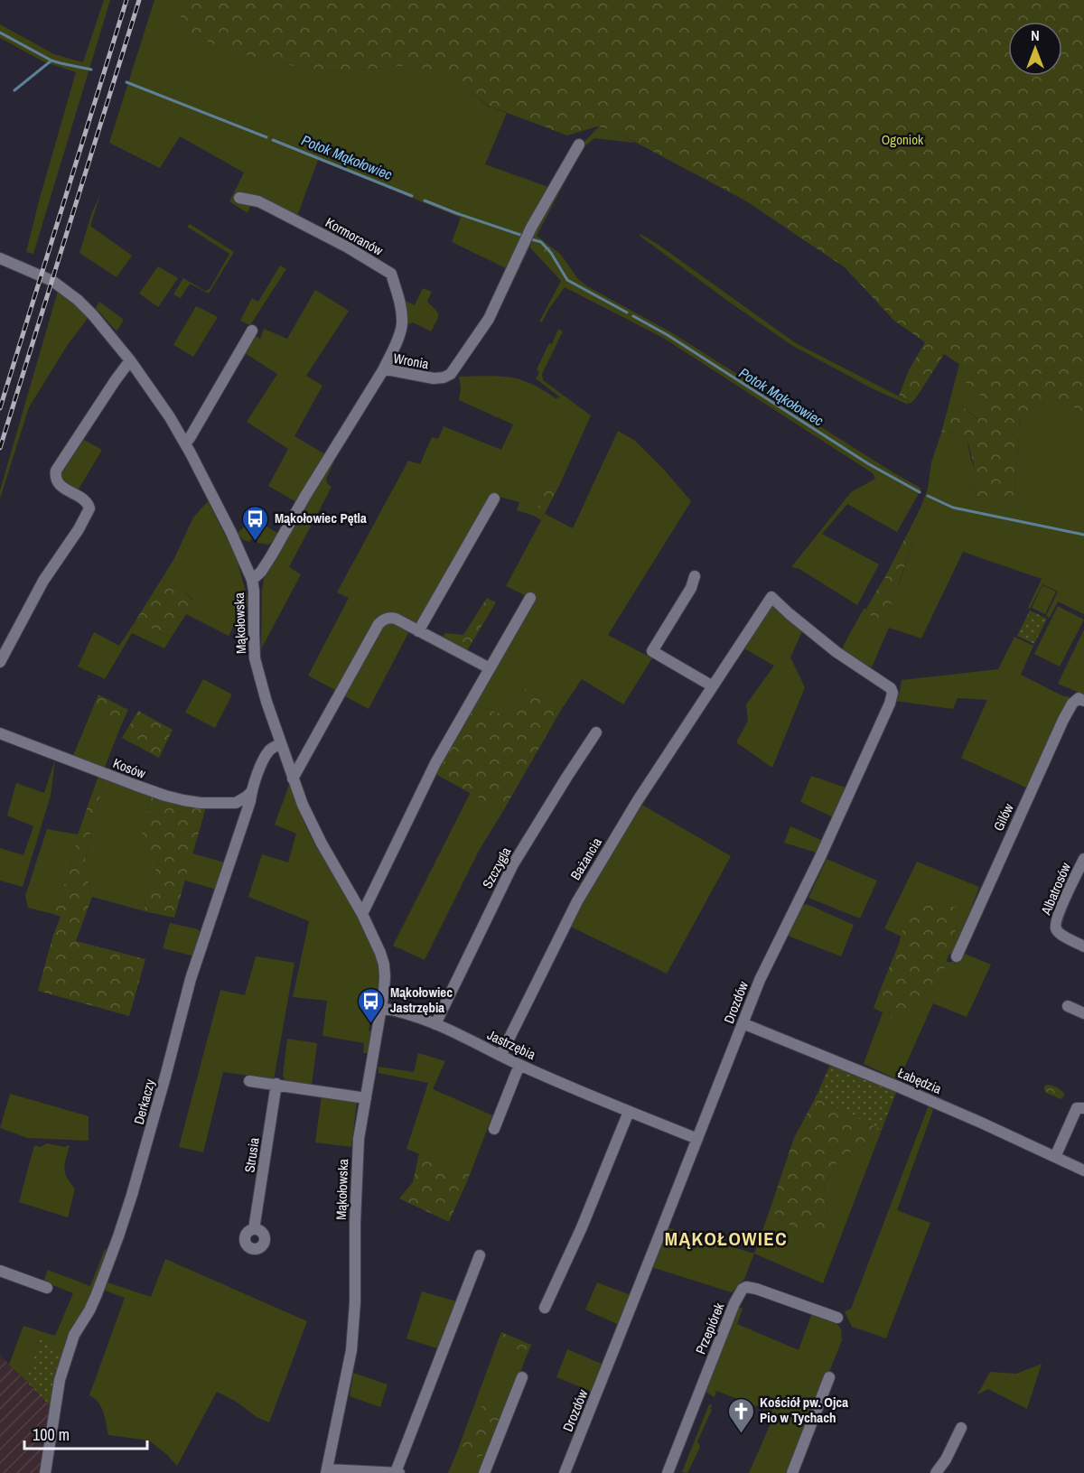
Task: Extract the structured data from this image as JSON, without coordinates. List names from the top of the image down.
{
  "streets": {
    "street": [
      "Kormoranów",
      "Wronia",
      "Mąkołowska",
      "Kosów",
      "Gilów",
      "Bażancia",
      "Szczygla",
      "Albatrosów",
      "Drozdów",
      "Jastrzębia",
      "Łabędzia",
      "Derkaczy",
      "Strusia",
      "Przepiórek"
    ]
  },
  "crossings": [
    ["Kormoranów", "Wronia"],
    ["Wronia", "Mąkołowska"],
    ["Mąkołowska", "Jastrzębia"],
    ["Mąkołowska", "Derkaczy"],
    ["Kosów", "Derkaczy"],
    ["Bażancia", "Drozdów"],
    ["Bażancia", "Jastrzębia"],
    ["Szczygla", "Jastrzębia"],
    ["Drozdów", "Jastrzębia"],
    ["Drozdów", "Łabędzia"]
  ],
  "districts": ["MĄKOŁOWIEC"],
  "water": ["Potok Mąkołowiec"],
  "parks": ["Ogoniok"],
  "places": {
    "bus stop": ["Mąkołowiec Pętla", "Mąkołowiec Jastrzębia"],
    "church": ["Kościół pw. Ojca Pio w Tychach"]
  },
  "scale_bar": "100 m",
  "north": "top"
}
